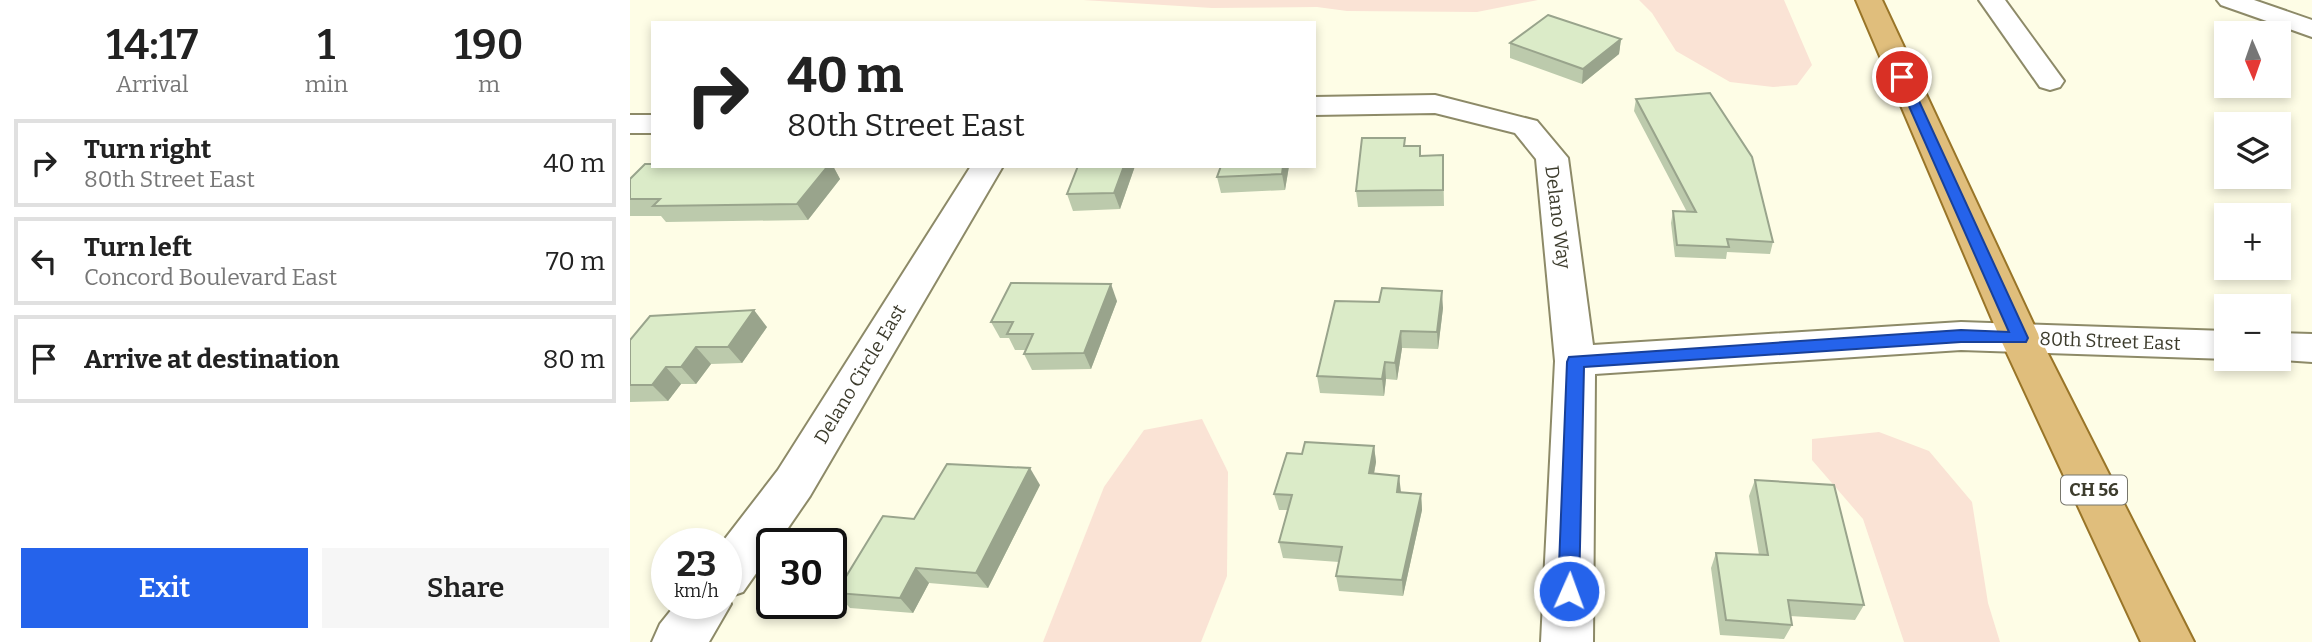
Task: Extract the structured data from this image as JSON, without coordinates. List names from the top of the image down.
{
  "streets": {
    "main road": ["CH 56"],
    "street": ["Delano Way", "80th Street East", "Delano Circle East"]
  },
  "crossings": [
    ["Delano Way", "80th Street East"],
    ["80th Street East", "CH 56"]
  ],
  "north": "bottom",
  "page": {
    "eta": [
      "14:17",
      "Arrival",
      "1",
      "min",
      "190",
      "m"
    ],
    "map_buttons": ["+", "−"],
    "turn": ["40 m", "80th Street East"],
    "list": [
      {
        "name": "Turn right",
        "note": "80th Street East",
        "value": "40 m"
      },
      {
        "name": "Turn left",
        "note": "Concord Boulevard East",
        "value": "70 m"
      },
      {
        "name": "Arrive at destination",
        "value": "80 m"
      }
    ],
    "speed": "23 km/h",
    "limit": "30",
    "buttons": ["Exit", "Share"]
  }
}
